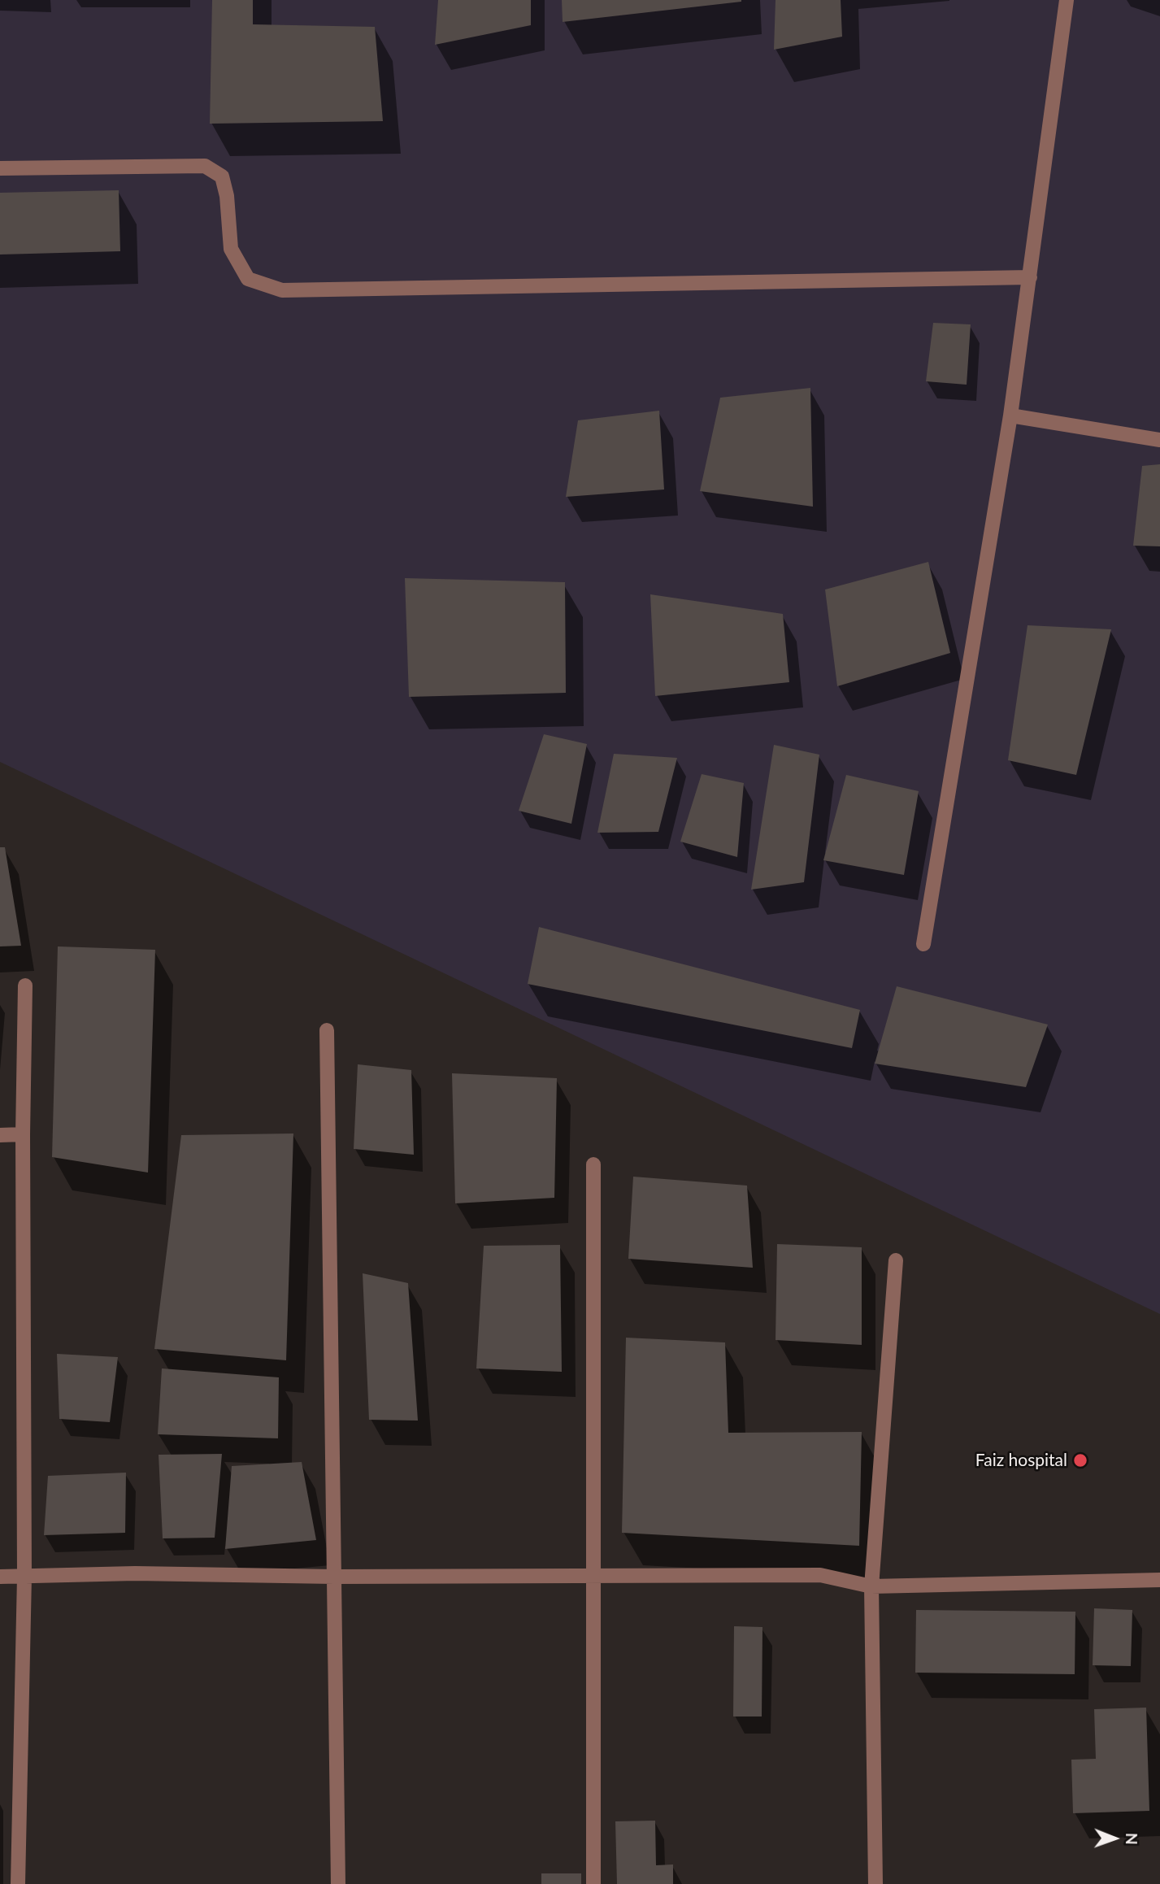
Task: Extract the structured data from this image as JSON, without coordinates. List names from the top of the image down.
{
  "places": ["Faiz hospital"],
  "north": "right"
}
